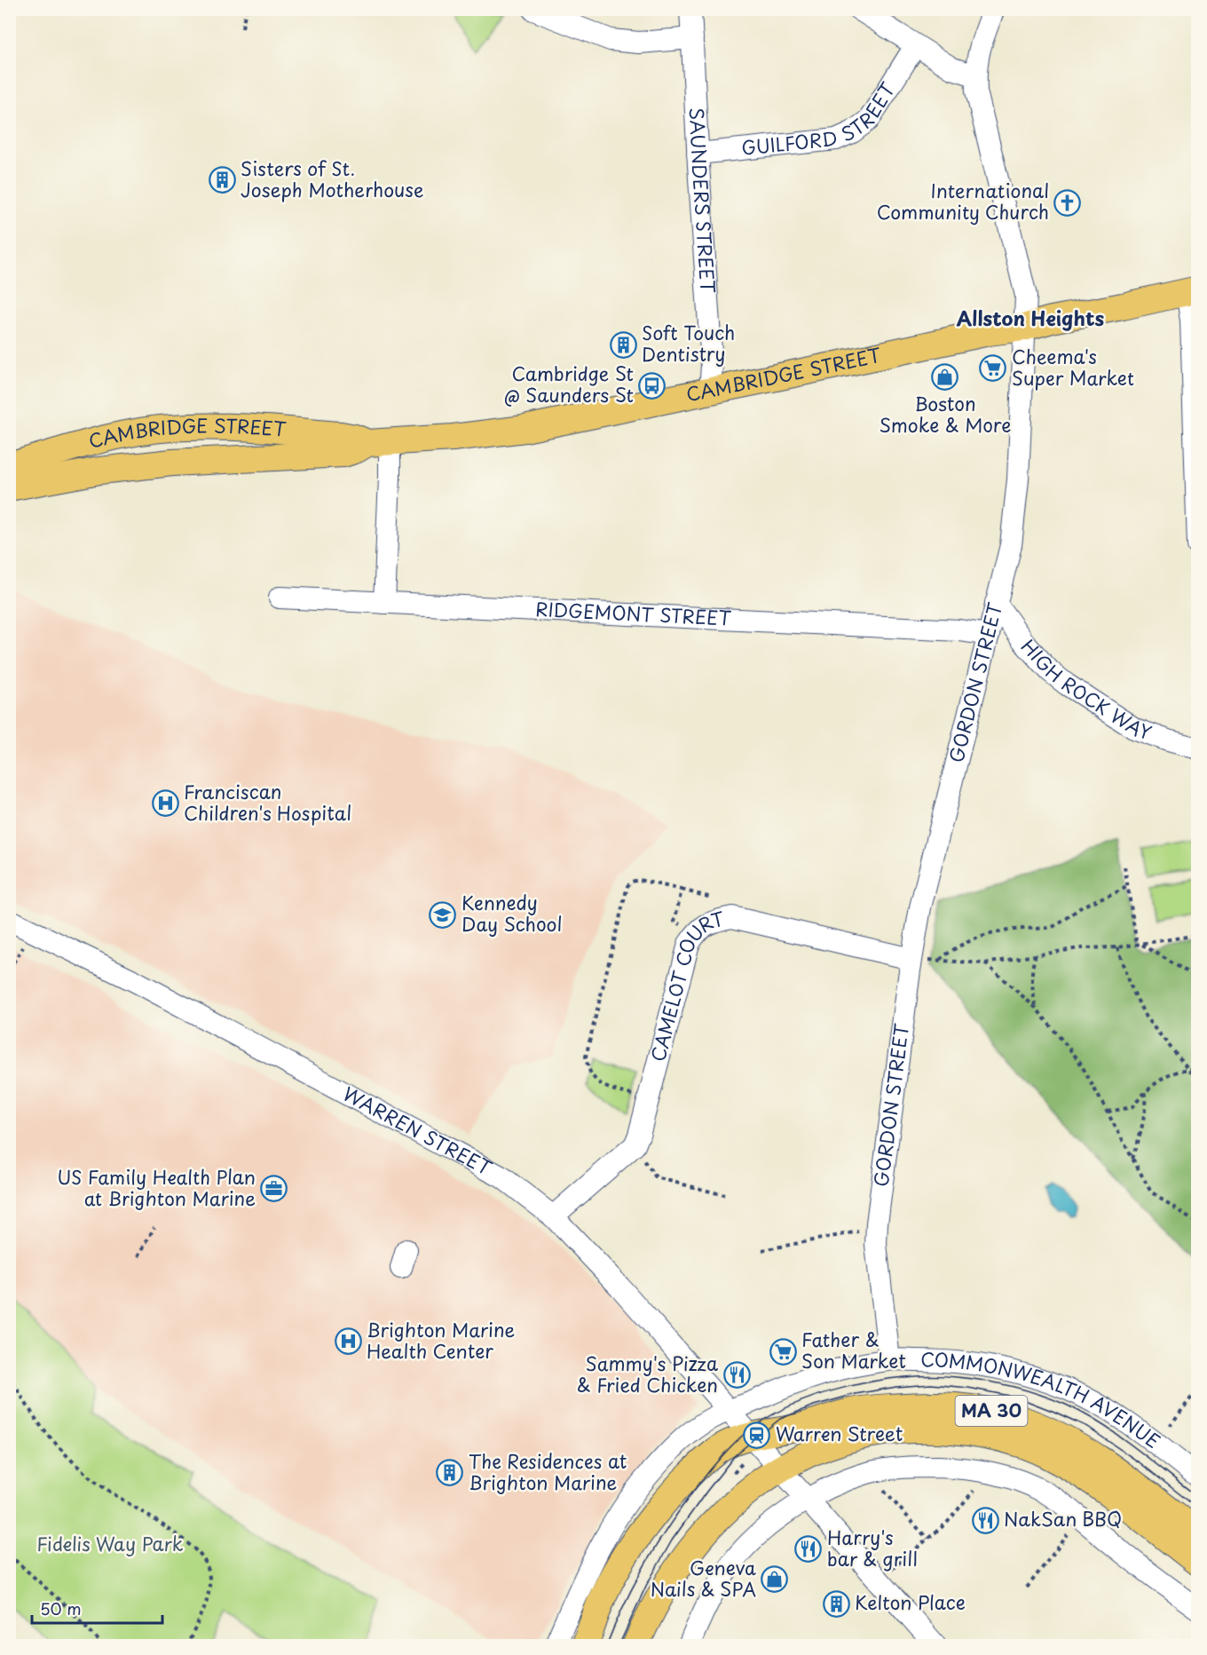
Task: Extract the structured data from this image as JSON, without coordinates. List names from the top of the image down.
{
  "streets": {
    "main road": ["CAMBRIDGE STREET", "COMMONWEALTH AVENUE", "MA 30"],
    "street": [
      "GUILFORD STREET",
      "SAUNDERS STREET",
      "RIDGEMONT STREET",
      "GORDON STREET",
      "HIGH ROCK WAY",
      "CAMELOT COURT",
      "WARREN STREET"
    ]
  },
  "crossings": [
    ["GUILFORD STREET", "SAUNDERS STREET"],
    ["SAUNDERS STREET", "CAMBRIDGE STREET"],
    ["CAMBRIDGE STREET", "GORDON STREET"],
    ["RIDGEMONT STREET", "GORDON STREET"],
    ["GORDON STREET", "HIGH ROCK WAY"],
    ["GORDON STREET", "CAMELOT COURT"],
    ["GORDON STREET", "COMMONWEALTH AVENUE"],
    ["CAMELOT COURT", "WARREN STREET"],
    ["WARREN STREET", "COMMONWEALTH AVENUE"],
    ["WARREN STREET", "MA 30"]
  ],
  "districts": ["Allston Heights"],
  "parks": ["Fidelis Way Park"],
  "places": {
    "building": [
      "Sisters of St. Joseph Motherhouse",
      "Soft Touch Dentistry",
      "The Residences at Brighton Marine",
      "Kelton Place"
    ],
    "church": ["International Community Church"],
    "supermarket": ["Cheema's Super Market", "Father & Son Market"],
    "shop": ["Boston Smoke & More", "Geneva Nails & SPA"],
    "bus stop": ["Cambridge St @ Saunders St"],
    "hospital": ["Franciscan Children's Hospital", "Brighton Marine Health Center"],
    "school or university": ["Kennedy Day School"],
    "office": ["US Family Health Plan at Brighton Marine"],
    "restaurant": ["Sammy's Pizza & Fried Chicken", "NakSan BBQ", "Harry's bar & grill"],
    "station": ["Warren Street"]
  },
  "scale_bar": "50 m"
}
